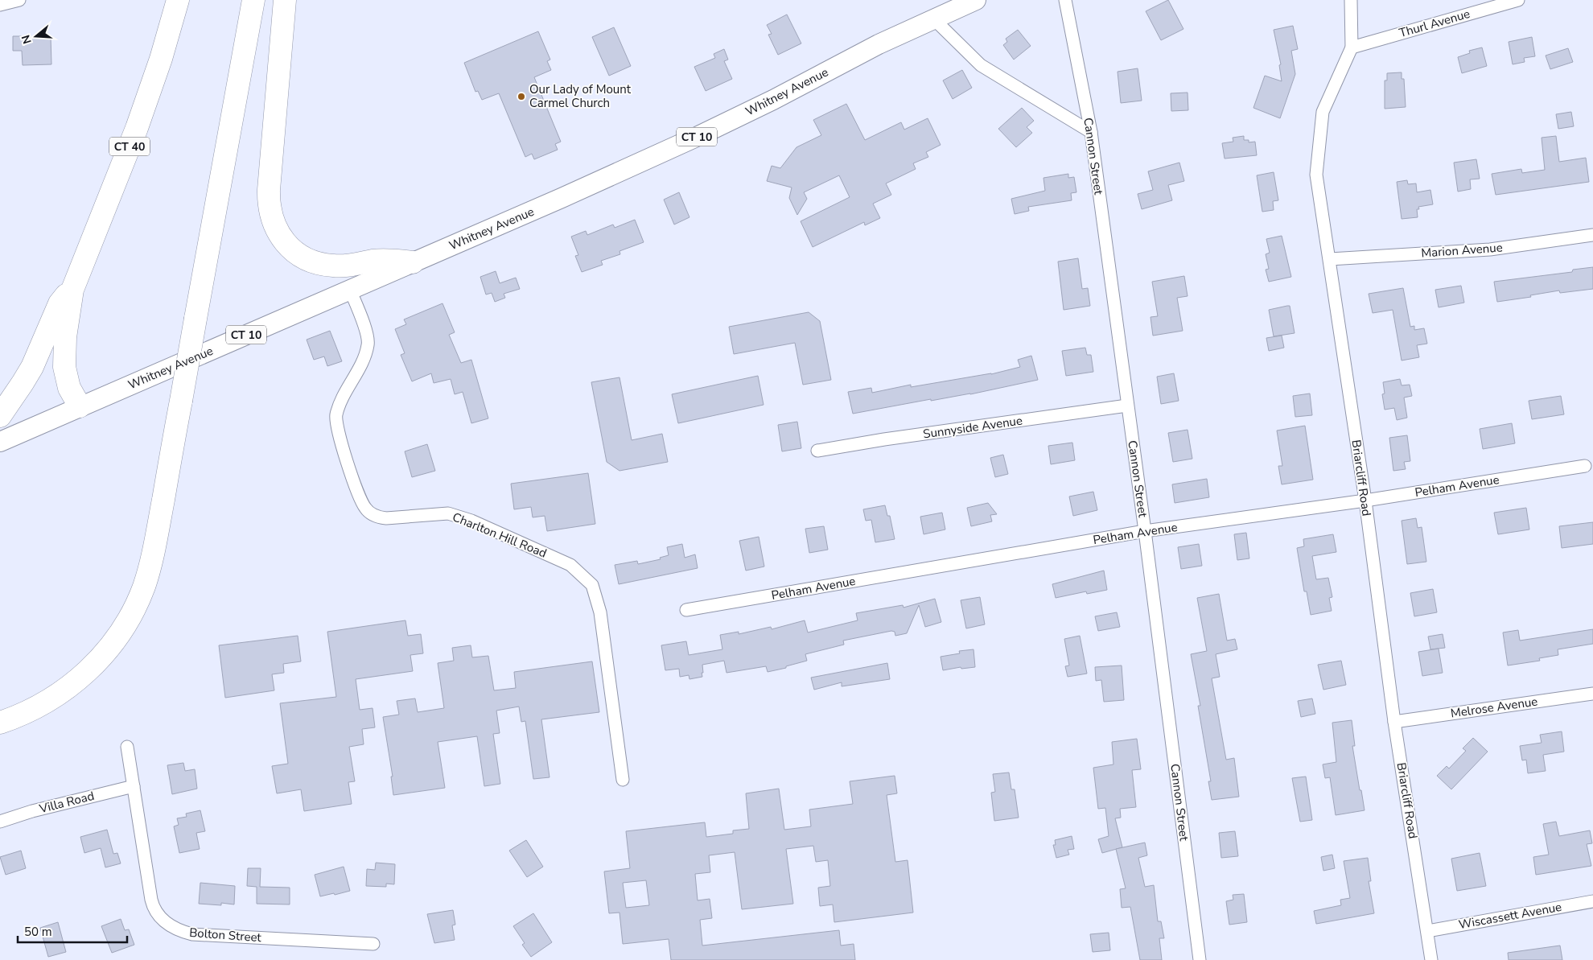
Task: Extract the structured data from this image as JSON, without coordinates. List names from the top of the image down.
{
  "streets": {
    "highway": ["CT 40"],
    "main road": ["Whitney Avenue", "CT 10"],
    "street": [
      "Thurl Avenue",
      "Cannon Street",
      "Marion Avenue",
      "Sunnyside Avenue",
      "Briarcliff Road",
      "Pelham Avenue",
      "Charlton Hill Road",
      "Melrose Avenue",
      "Villa Road",
      "Wiscassett Avenue",
      "Bolton Street"
    ]
  },
  "crossings": [
    ["Thurl Avenue", "Briarcliff Road"],
    ["Whitney Avenue", "Charlton Hill Road"],
    ["Cannon Street", "Sunnyside Avenue"],
    ["Cannon Street", "Pelham Avenue"],
    ["Marion Avenue", "Briarcliff Road"],
    ["Briarcliff Road", "Pelham Avenue"],
    ["Briarcliff Road", "Melrose Avenue"],
    ["Briarcliff Road", "Wiscassett Avenue"],
    ["Villa Road", "Bolton Street"]
  ],
  "places": ["Our Lady of Mount Carmel Church"],
  "scale_bar": "50 m",
  "north": "left"
}
